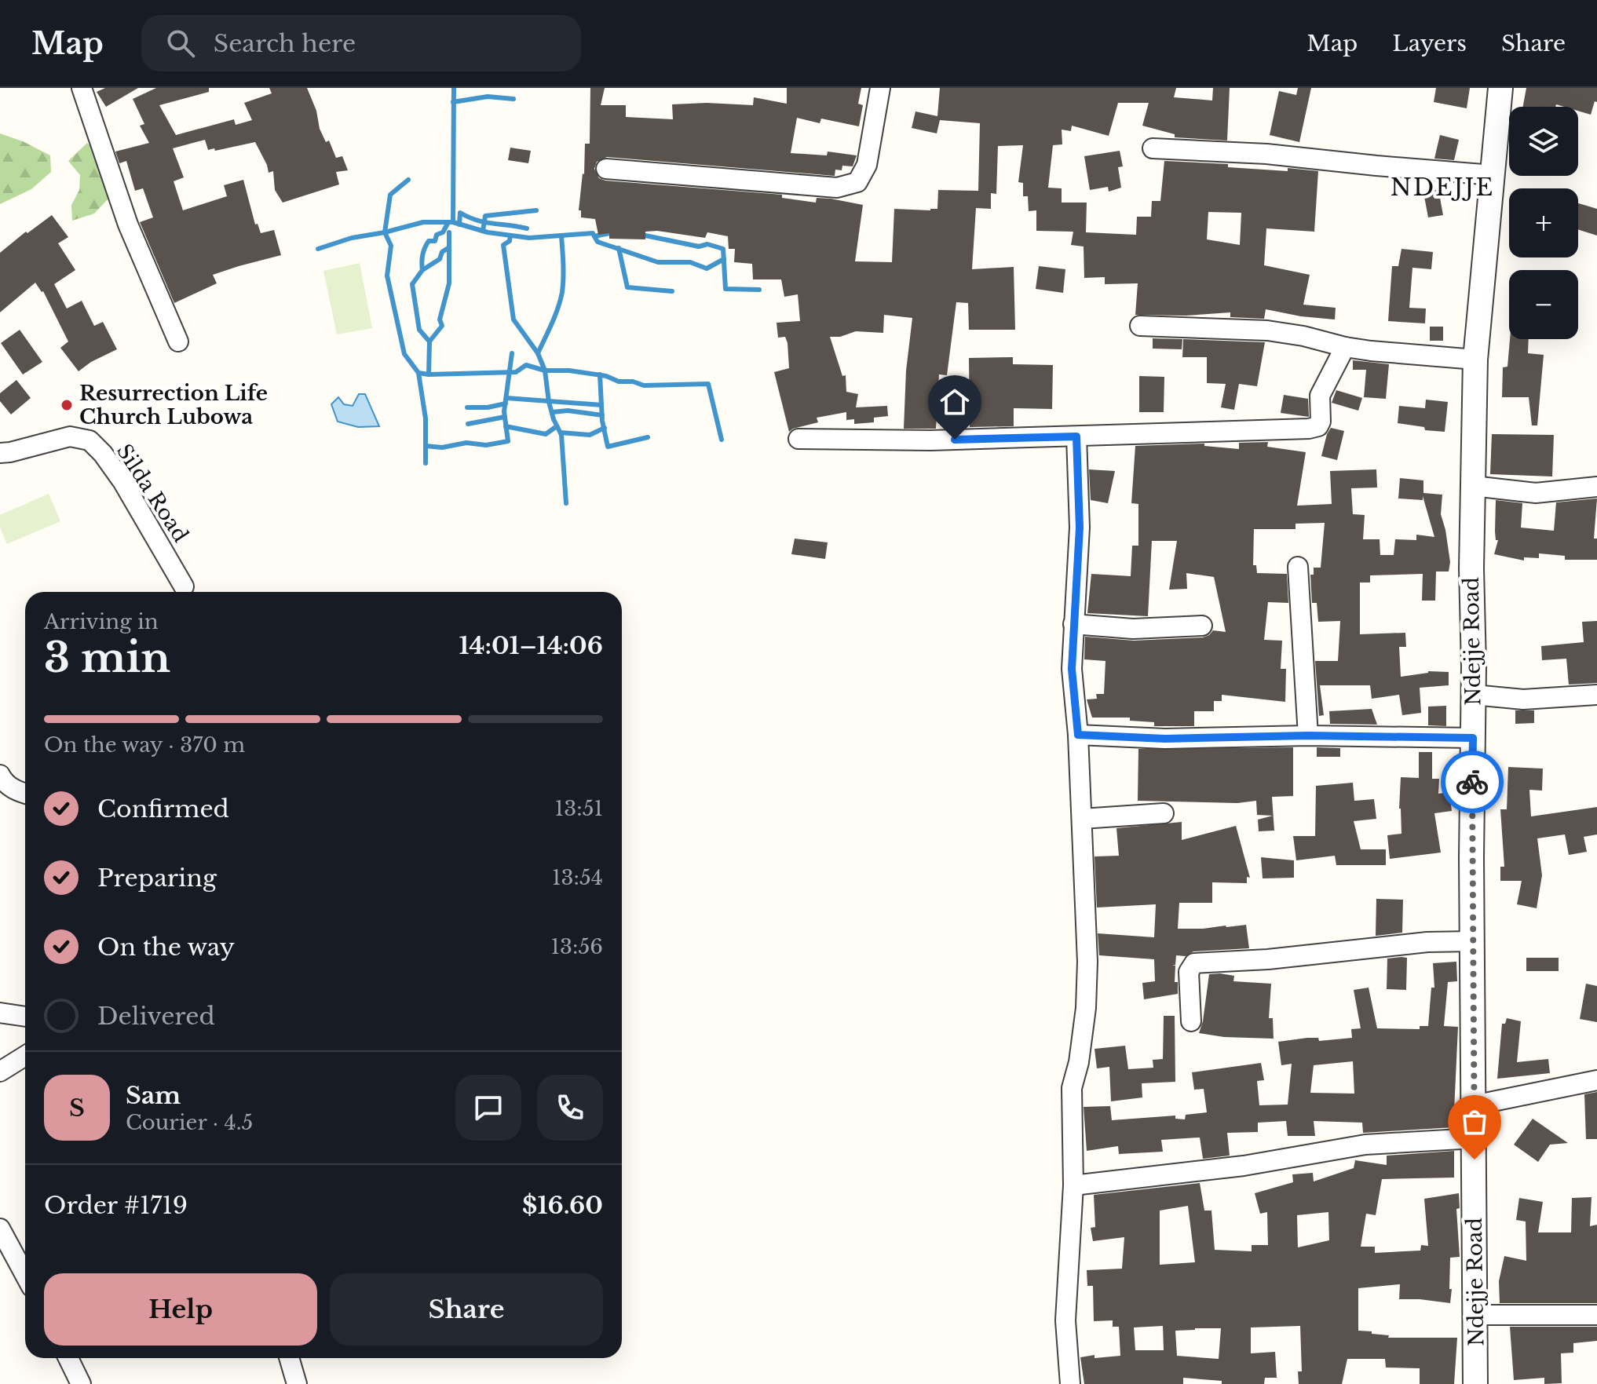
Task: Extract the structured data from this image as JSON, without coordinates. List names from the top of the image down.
{
  "streets": {
    "street": ["Silda Road", "Ndejje Road"]
  },
  "districts": ["NDEJJE"],
  "places": ["Resurrection Life Church Lubowa"],
  "page": {
    "header": "Map",
    "search": "Search here",
    "nav": ["Map", "Layers", "Share"],
    "map_buttons": ["+", "−"],
    "heading": ["3 min", "Arriving in", "14:01–14:06"],
    "panel": [
      "Sam",
      "Courier · 4.5",
      "Order #1719",
      "$16.60"
    ],
    "bar": "On the way · 370 m",
    "list": [
      ["Confirmed", "13:51"],
      ["Preparing", "13:54"],
      ["On the way", "13:56"],
      "Delivered"
    ],
    "round": "S",
    "buttons": ["Help", "Share"]
  }
}
